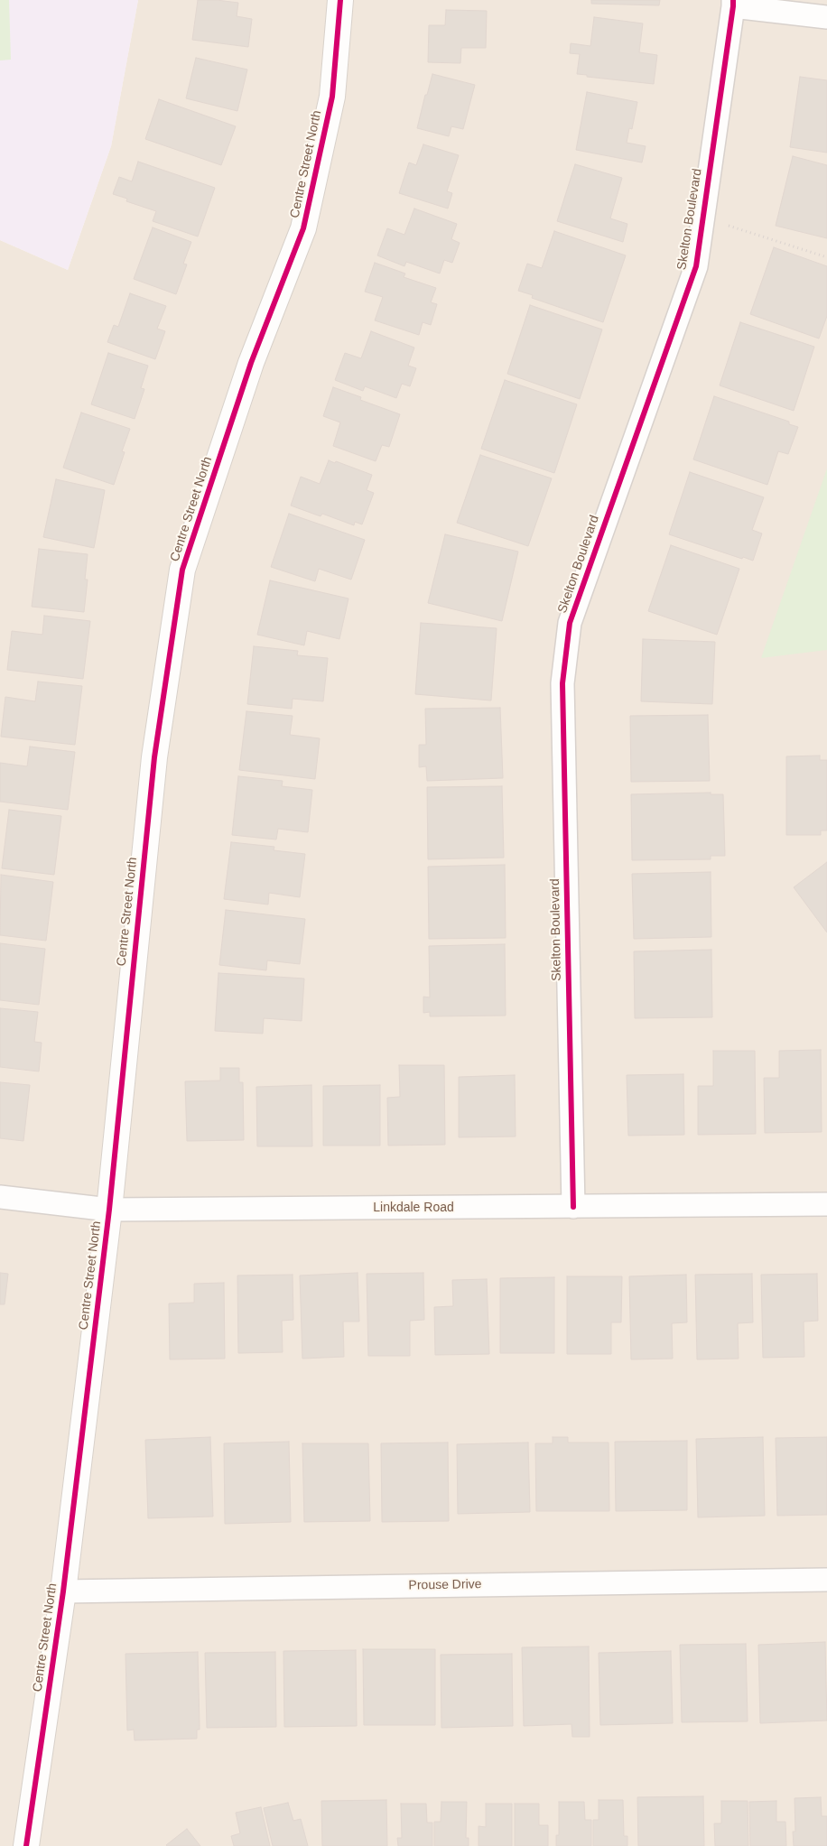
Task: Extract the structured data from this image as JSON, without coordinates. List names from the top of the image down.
{
  "streets": {
    "street": [
      "Centre Street North",
      "Skelton Boulevard",
      "Linkdale Road",
      "Prouse Drive"
    ]
  },
  "crossings": [
    ["Centre Street North", "Linkdale Road"],
    ["Centre Street North", "Prouse Drive"],
    ["Skelton Boulevard", "Linkdale Road"]
  ]
}
